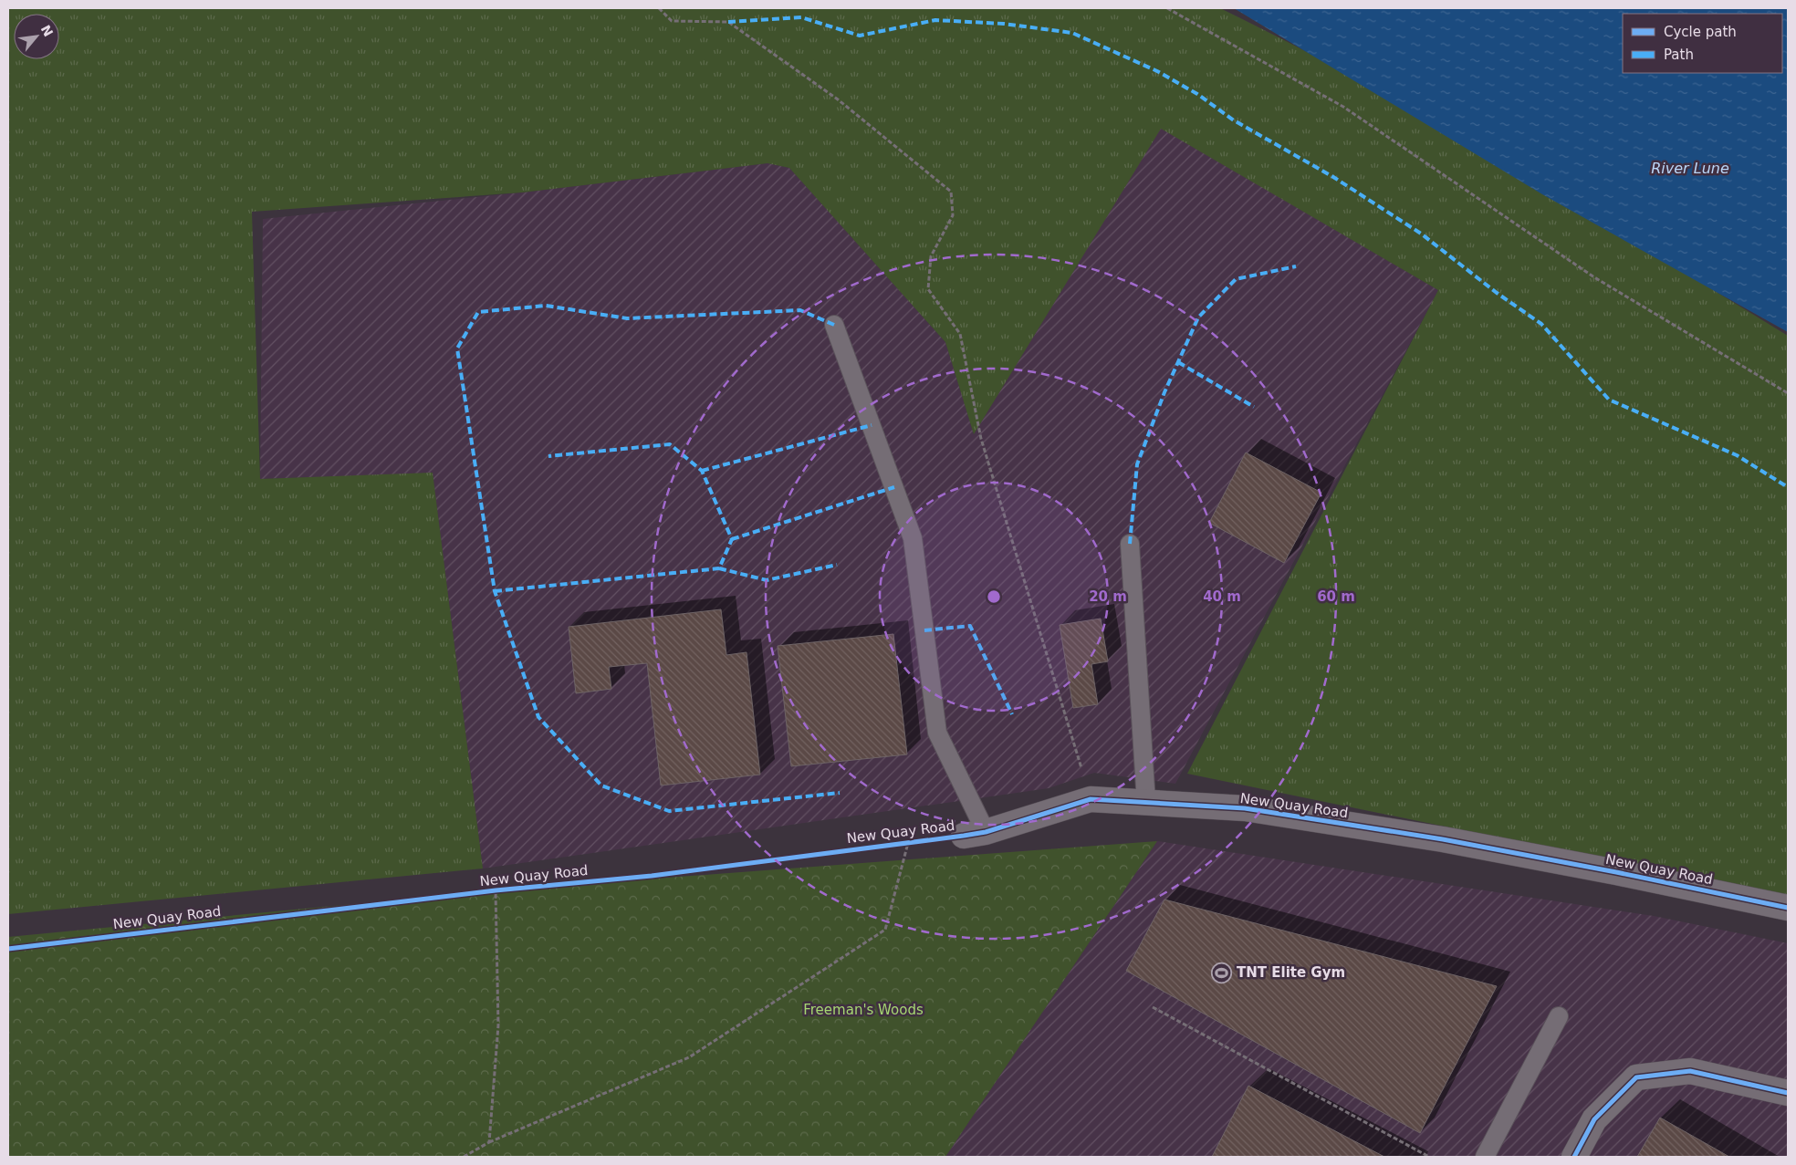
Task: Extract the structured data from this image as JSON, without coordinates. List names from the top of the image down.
{
  "streets": {
    "street": ["New Quay Road"]
  },
  "water": ["River Lune"],
  "parks": ["Freeman's Woods"],
  "places": {
    "sports": ["TNT Elite Gym"]
  },
  "legend": ["Cycle path", "Path"],
  "north": "top right",
  "rings": ["20 m", "40 m", "60 m"]
}
